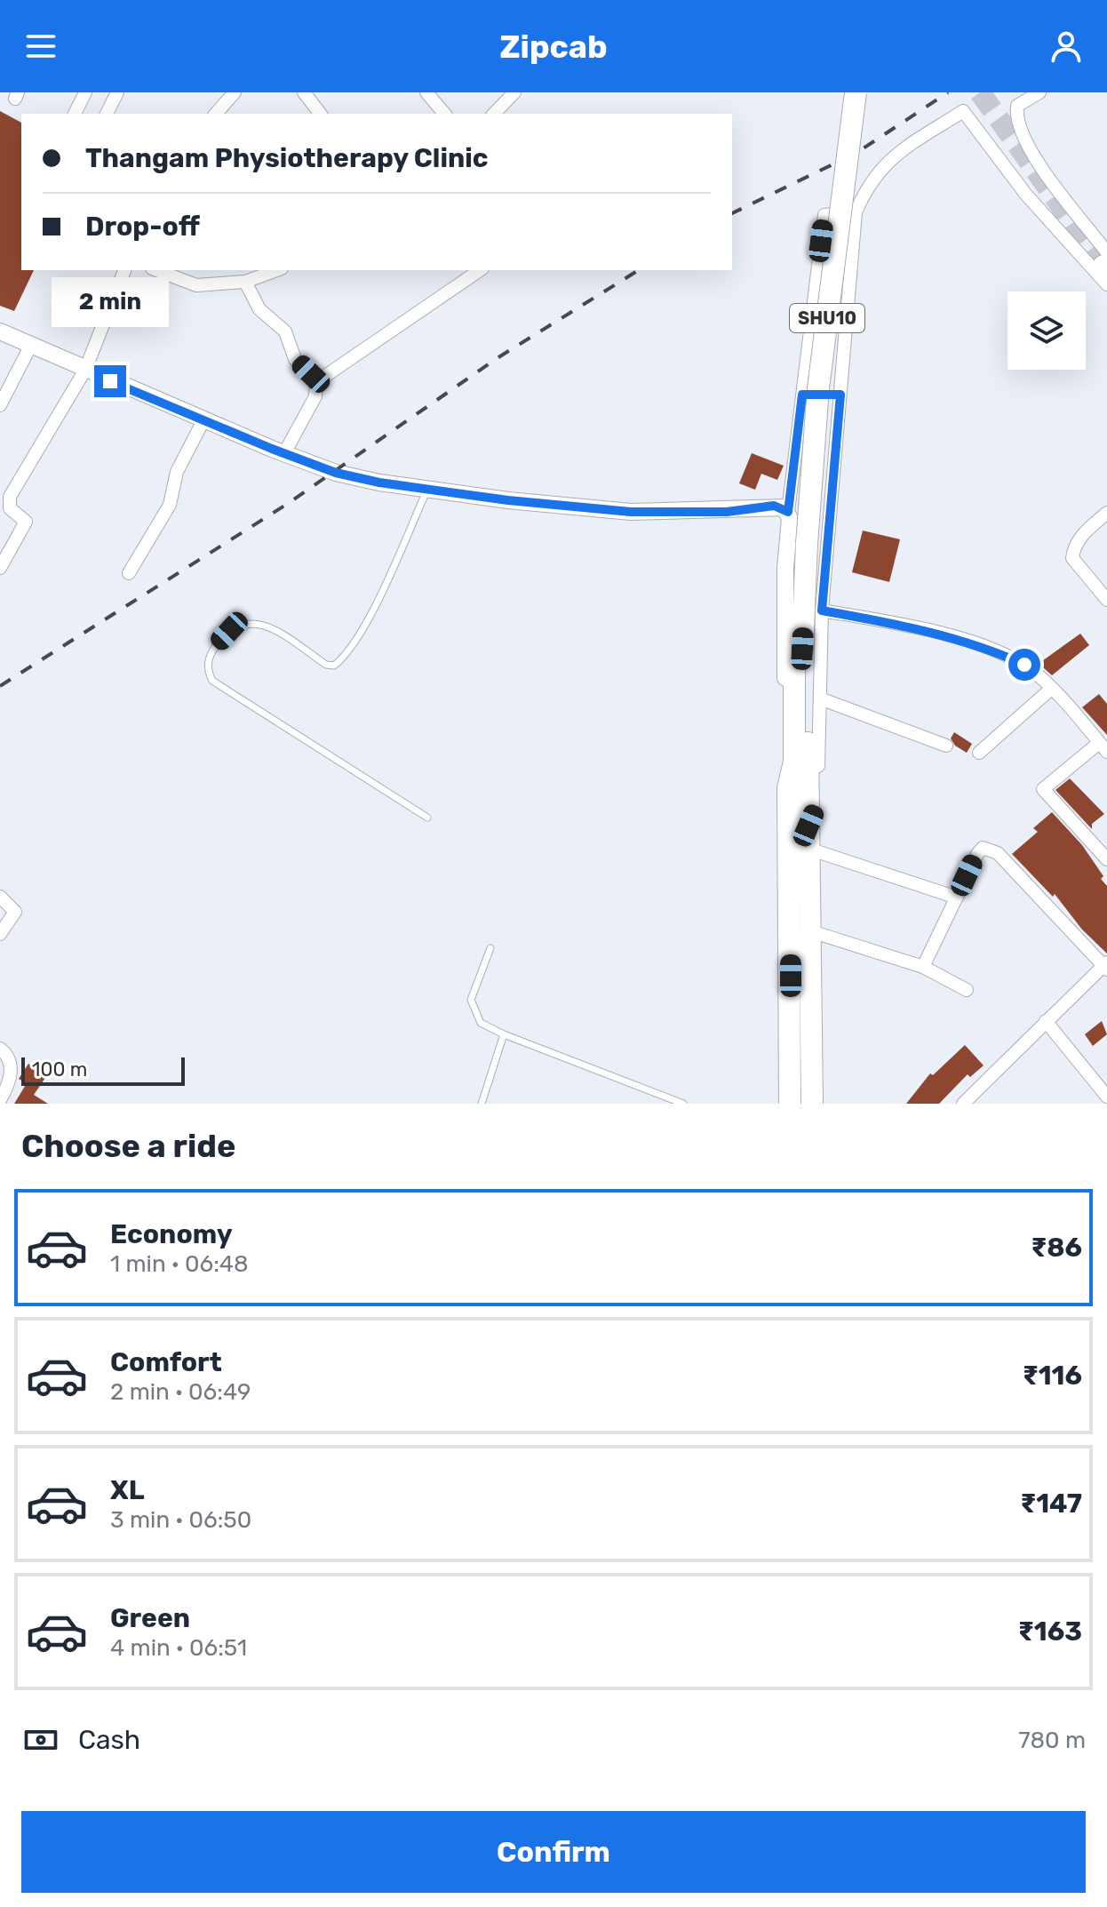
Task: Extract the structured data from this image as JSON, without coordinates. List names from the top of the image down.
{
  "streets": {
    "main road": ["SHU10"]
  },
  "scale_bar": "100 m",
  "page": {
    "header": "Zipcab",
    "banner": ["Thangam Physiotherapy Clinic", "Drop-off"],
    "bubble": "2 min",
    "scale": "100 m",
    "heading": "Choose a ride",
    "list": [
      {
        "name": "Economy",
        "note": "1 min · 06:48",
        "value": "₹86"
      },
      {
        "name": "Comfort",
        "note": "2 min · 06:49",
        "value": "₹116"
      },
      {
        "name": "XL",
        "note": "3 min · 06:50",
        "value": "₹147"
      },
      {
        "name": "Green",
        "note": "4 min · 06:51",
        "value": "₹163"
      }
    ],
    "pay": ["Cash", "780 m"],
    "buttons": "Confirm"
  }
}
